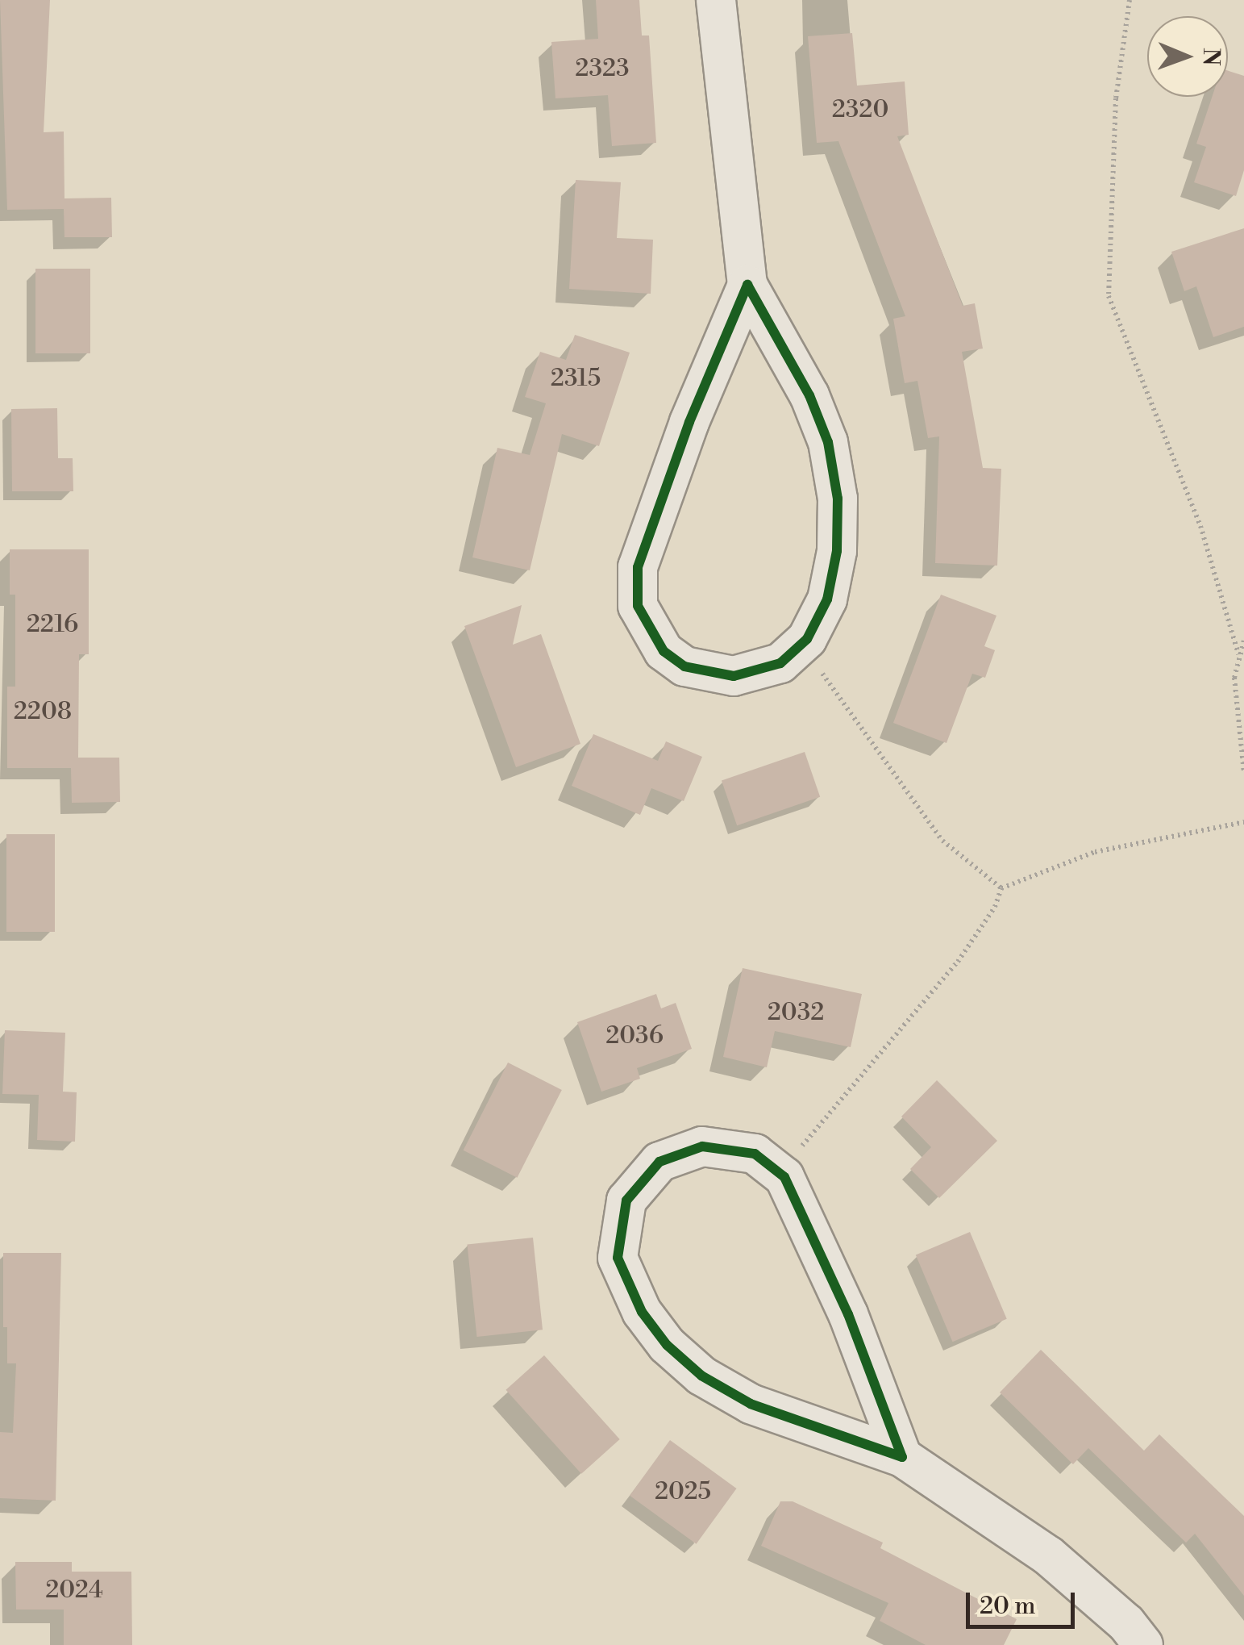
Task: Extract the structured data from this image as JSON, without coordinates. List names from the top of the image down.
{
  "house_numbers": [
    "2323",
    "2320",
    "2315",
    "2216",
    "2208",
    "2032",
    "2036",
    "2025",
    "2024"
  ],
  "scale_bar": "20 m",
  "north": "right"
}
